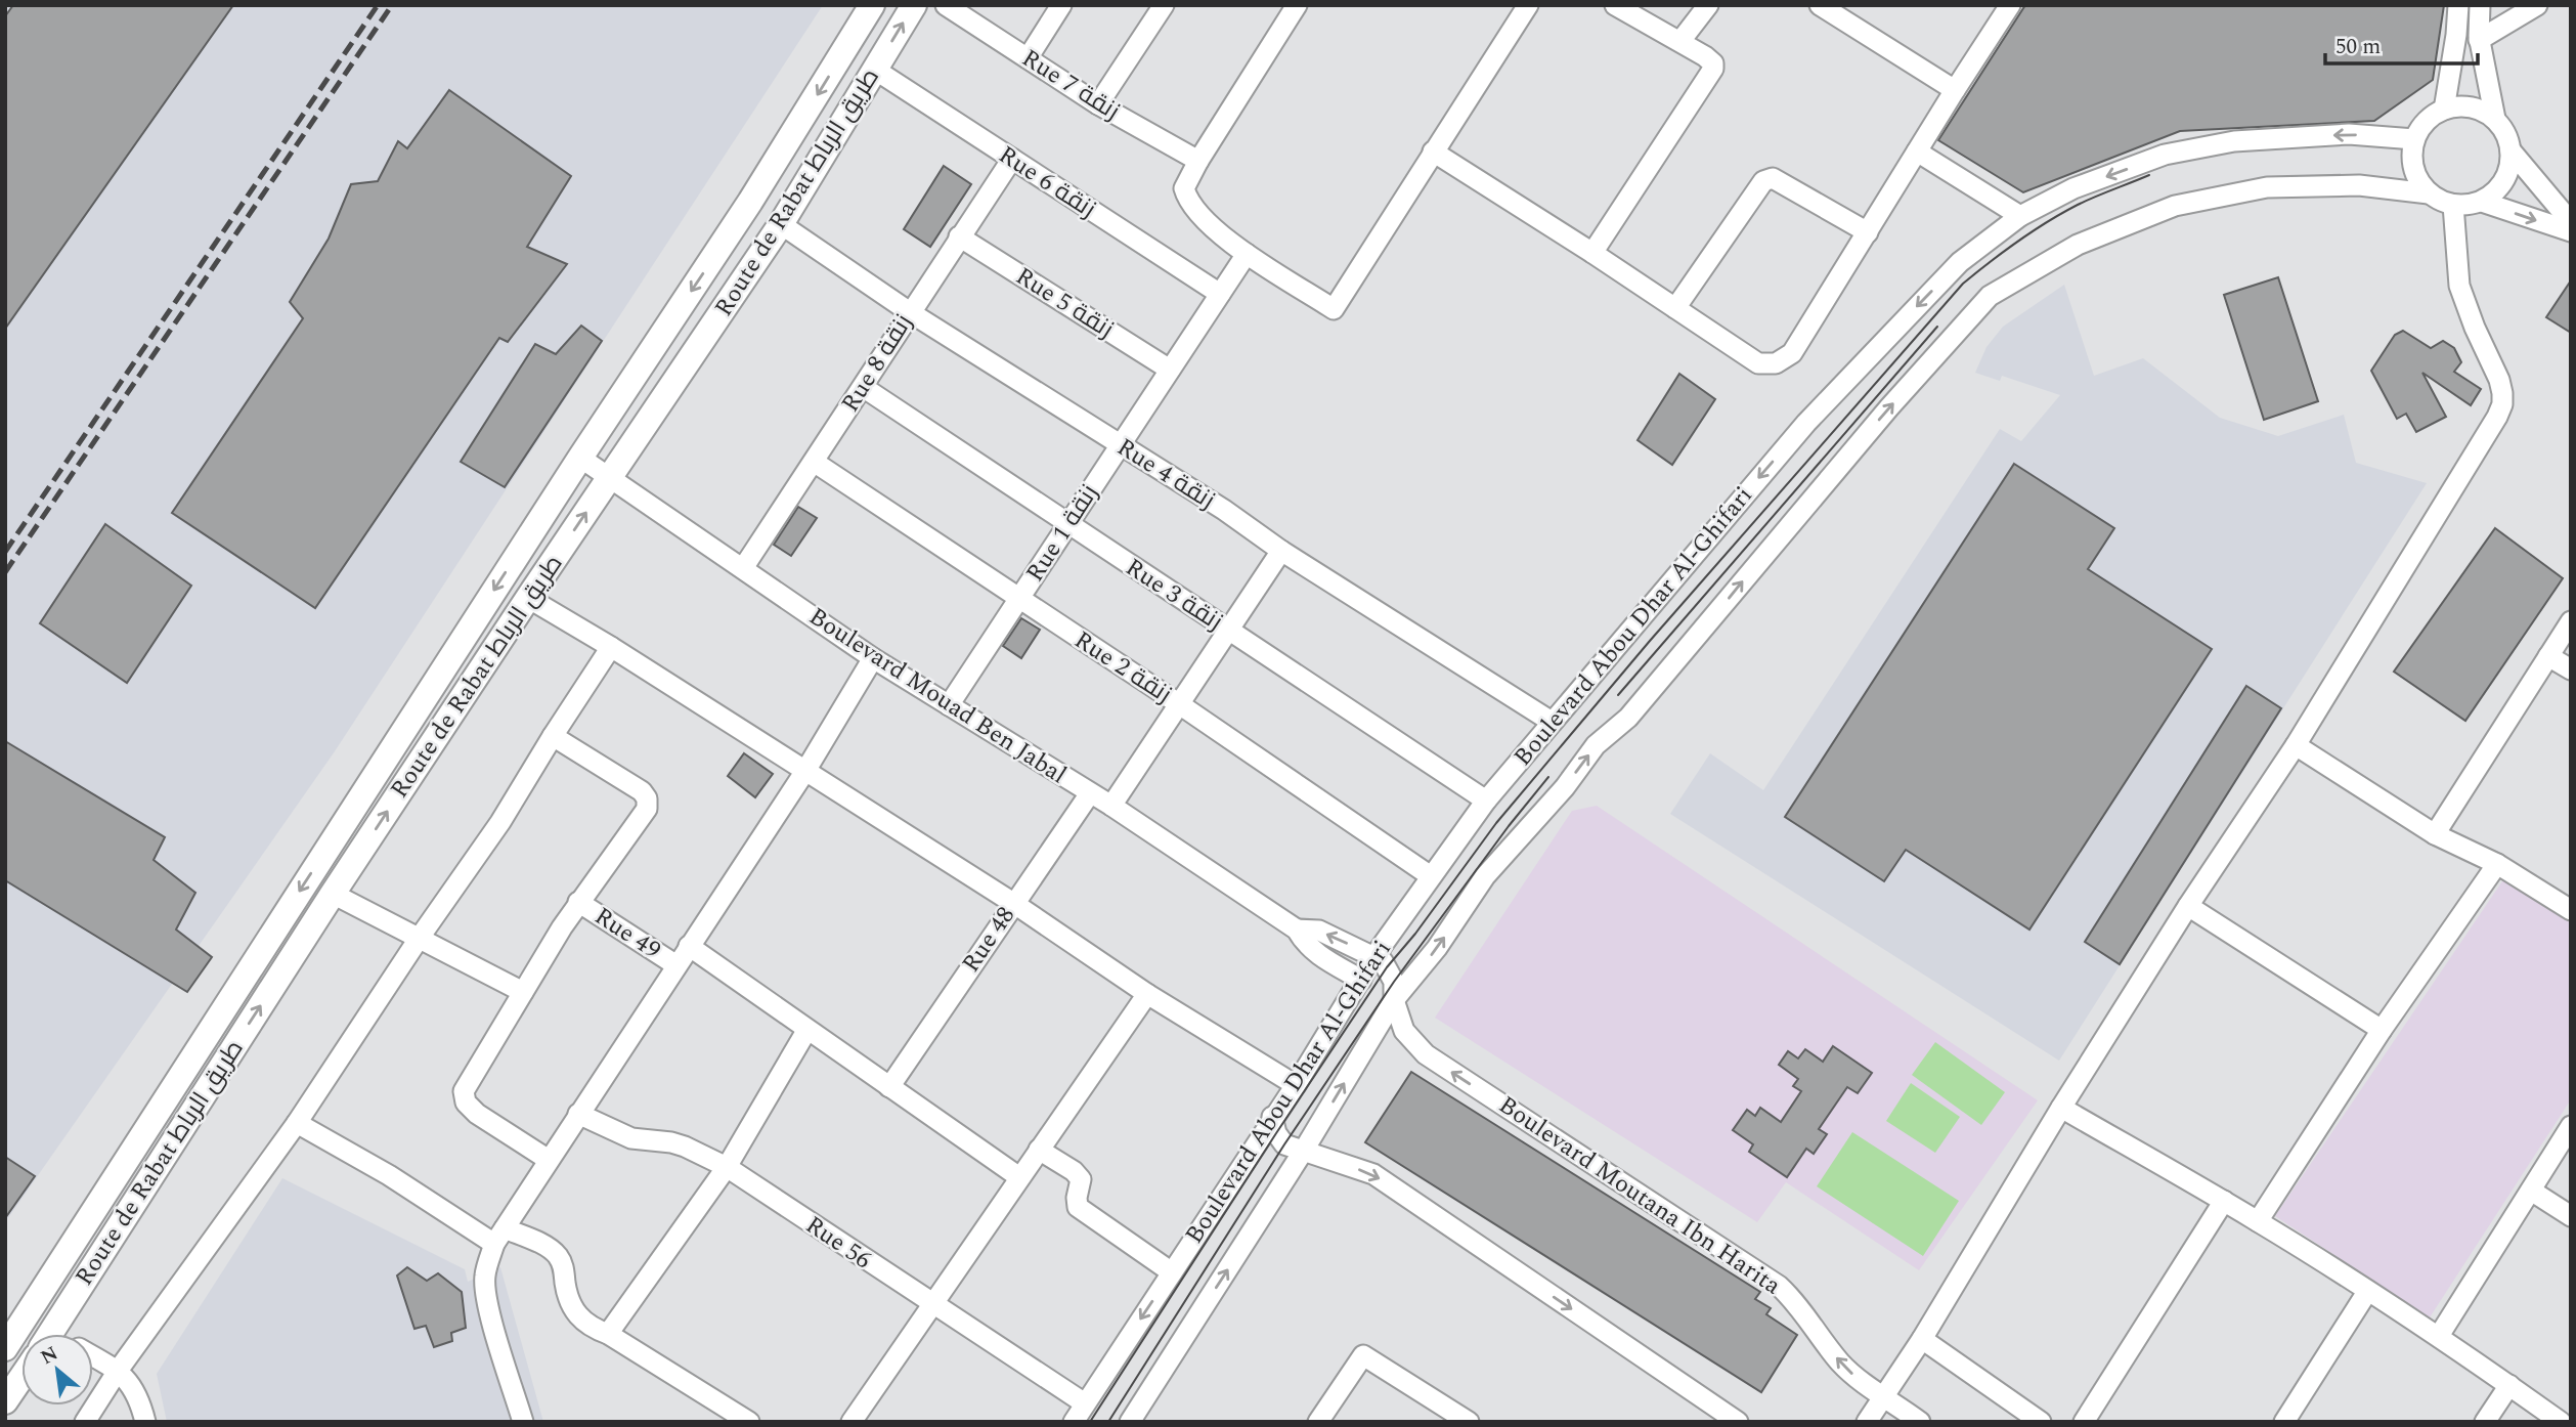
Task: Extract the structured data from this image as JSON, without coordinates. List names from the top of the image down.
{
  "streets": {
    "main road": ["Route de Rabat طريق الرباط"],
    "street": [
      "Rue 7 زنقة",
      "Rue 6 زنقة",
      "Rue 5 زنقة",
      "Rue 8 زنقة",
      "Rue 4 زنقة",
      "Rue 1 زنقة",
      "Rue 3 زنقة",
      "Boulevard Abou Dhar Al-Ghifari",
      "Rue 2 زنقة",
      "Boulevard Mouad Ben Jabal",
      "Rue 49",
      "Rue 48",
      "Boulevard Moutana Ibn Harita",
      "Rue 56"
    ]
  },
  "crossings": [
    ["Rue 6 زنقة", "Route de Rabat طريق الرباط"],
    ["Rue 6 زنقة", "Rue 8 زنقة"],
    ["Rue 6 زنقة", "Rue 1 زنقة"],
    ["Route de Rabat طريق الرباط", "Rue 4 زنقة"],
    ["Route de Rabat طريق الرباط", "Boulevard Mouad Ben Jabal"],
    ["Rue 5 زنقة", "Rue 8 زنقة"],
    ["Rue 5 زنقة", "Rue 1 زنقة"],
    ["Rue 8 زنقة", "Rue 4 زنقة"],
    ["Rue 8 زنقة", "Rue 3 زنقة"],
    ["Rue 8 زنقة", "Rue 2 زنقة"],
    ["Rue 8 زنقة", "Boulevard Mouad Ben Jabal"],
    ["Rue 4 زنقة", "Rue 1 زنقة"],
    ["Rue 4 زنقة", "Boulevard Abou Dhar Al-Ghifari"],
    ["Rue 1 زنقة", "Rue 3 زنقة"],
    ["Rue 1 زنقة", "Rue 2 زنقة"],
    ["Rue 1 زنقة", "Boulevard Mouad Ben Jabal"],
    ["Rue 3 زنقة", "Boulevard Abou Dhar Al-Ghifari"],
    ["Boulevard Abou Dhar Al-Ghifari", "Rue 2 زنقة"],
    ["Boulevard Abou Dhar Al-Ghifari", "Boulevard Mouad Ben Jabal"],
    ["Boulevard Abou Dhar Al-Ghifari", "Boulevard Moutana Ibn Harita"],
    ["Boulevard Abou Dhar Al-Ghifari", "Rue 56"],
    ["Boulevard Mouad Ben Jabal", "Rue 48"],
    ["Boulevard Mouad Ben Jabal", "Boulevard Moutana Ibn Harita"]
  ],
  "scale_bar": "50 m",
  "north": "top left"
}
